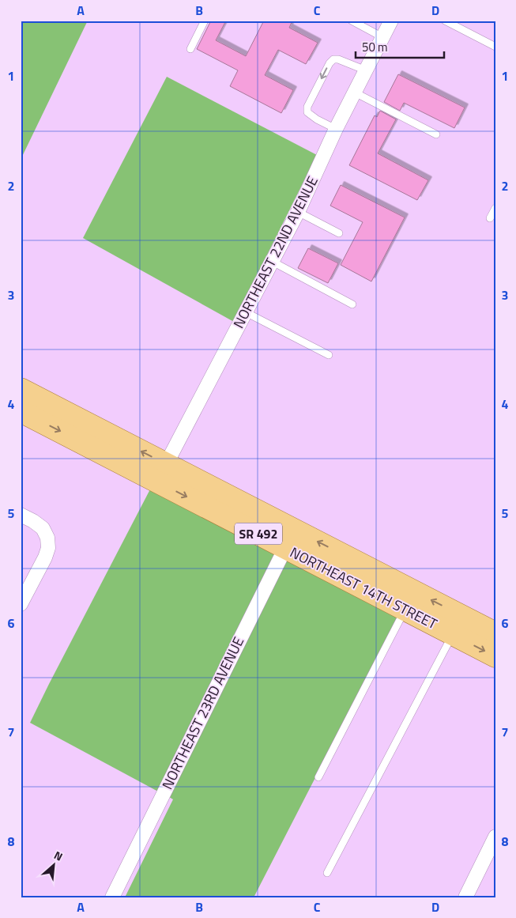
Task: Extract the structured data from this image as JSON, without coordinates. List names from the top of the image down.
{
  "streets": {
    "main road": ["SR 492", "NORTHEAST 14TH STREET"],
    "street": ["NORTHEAST 22ND AVENUE", "NORTHEAST 23RD AVENUE"]
  },
  "crossings": [
    ["NORTHEAST 22ND AVENUE", "NORTHEAST 14TH STREET"],
    ["NORTHEAST 14TH STREET", "NORTHEAST 23RD AVENUE"]
  ],
  "scale_bar": "50 m",
  "north": "top right",
  "grid": {
    "columns": [
      "A",
      "B",
      "C",
      "D"
    ],
    "rows": [
      "1",
      "2",
      "3",
      "4",
      "5",
      "6",
      "7",
      "8"
    ]
  }
}
